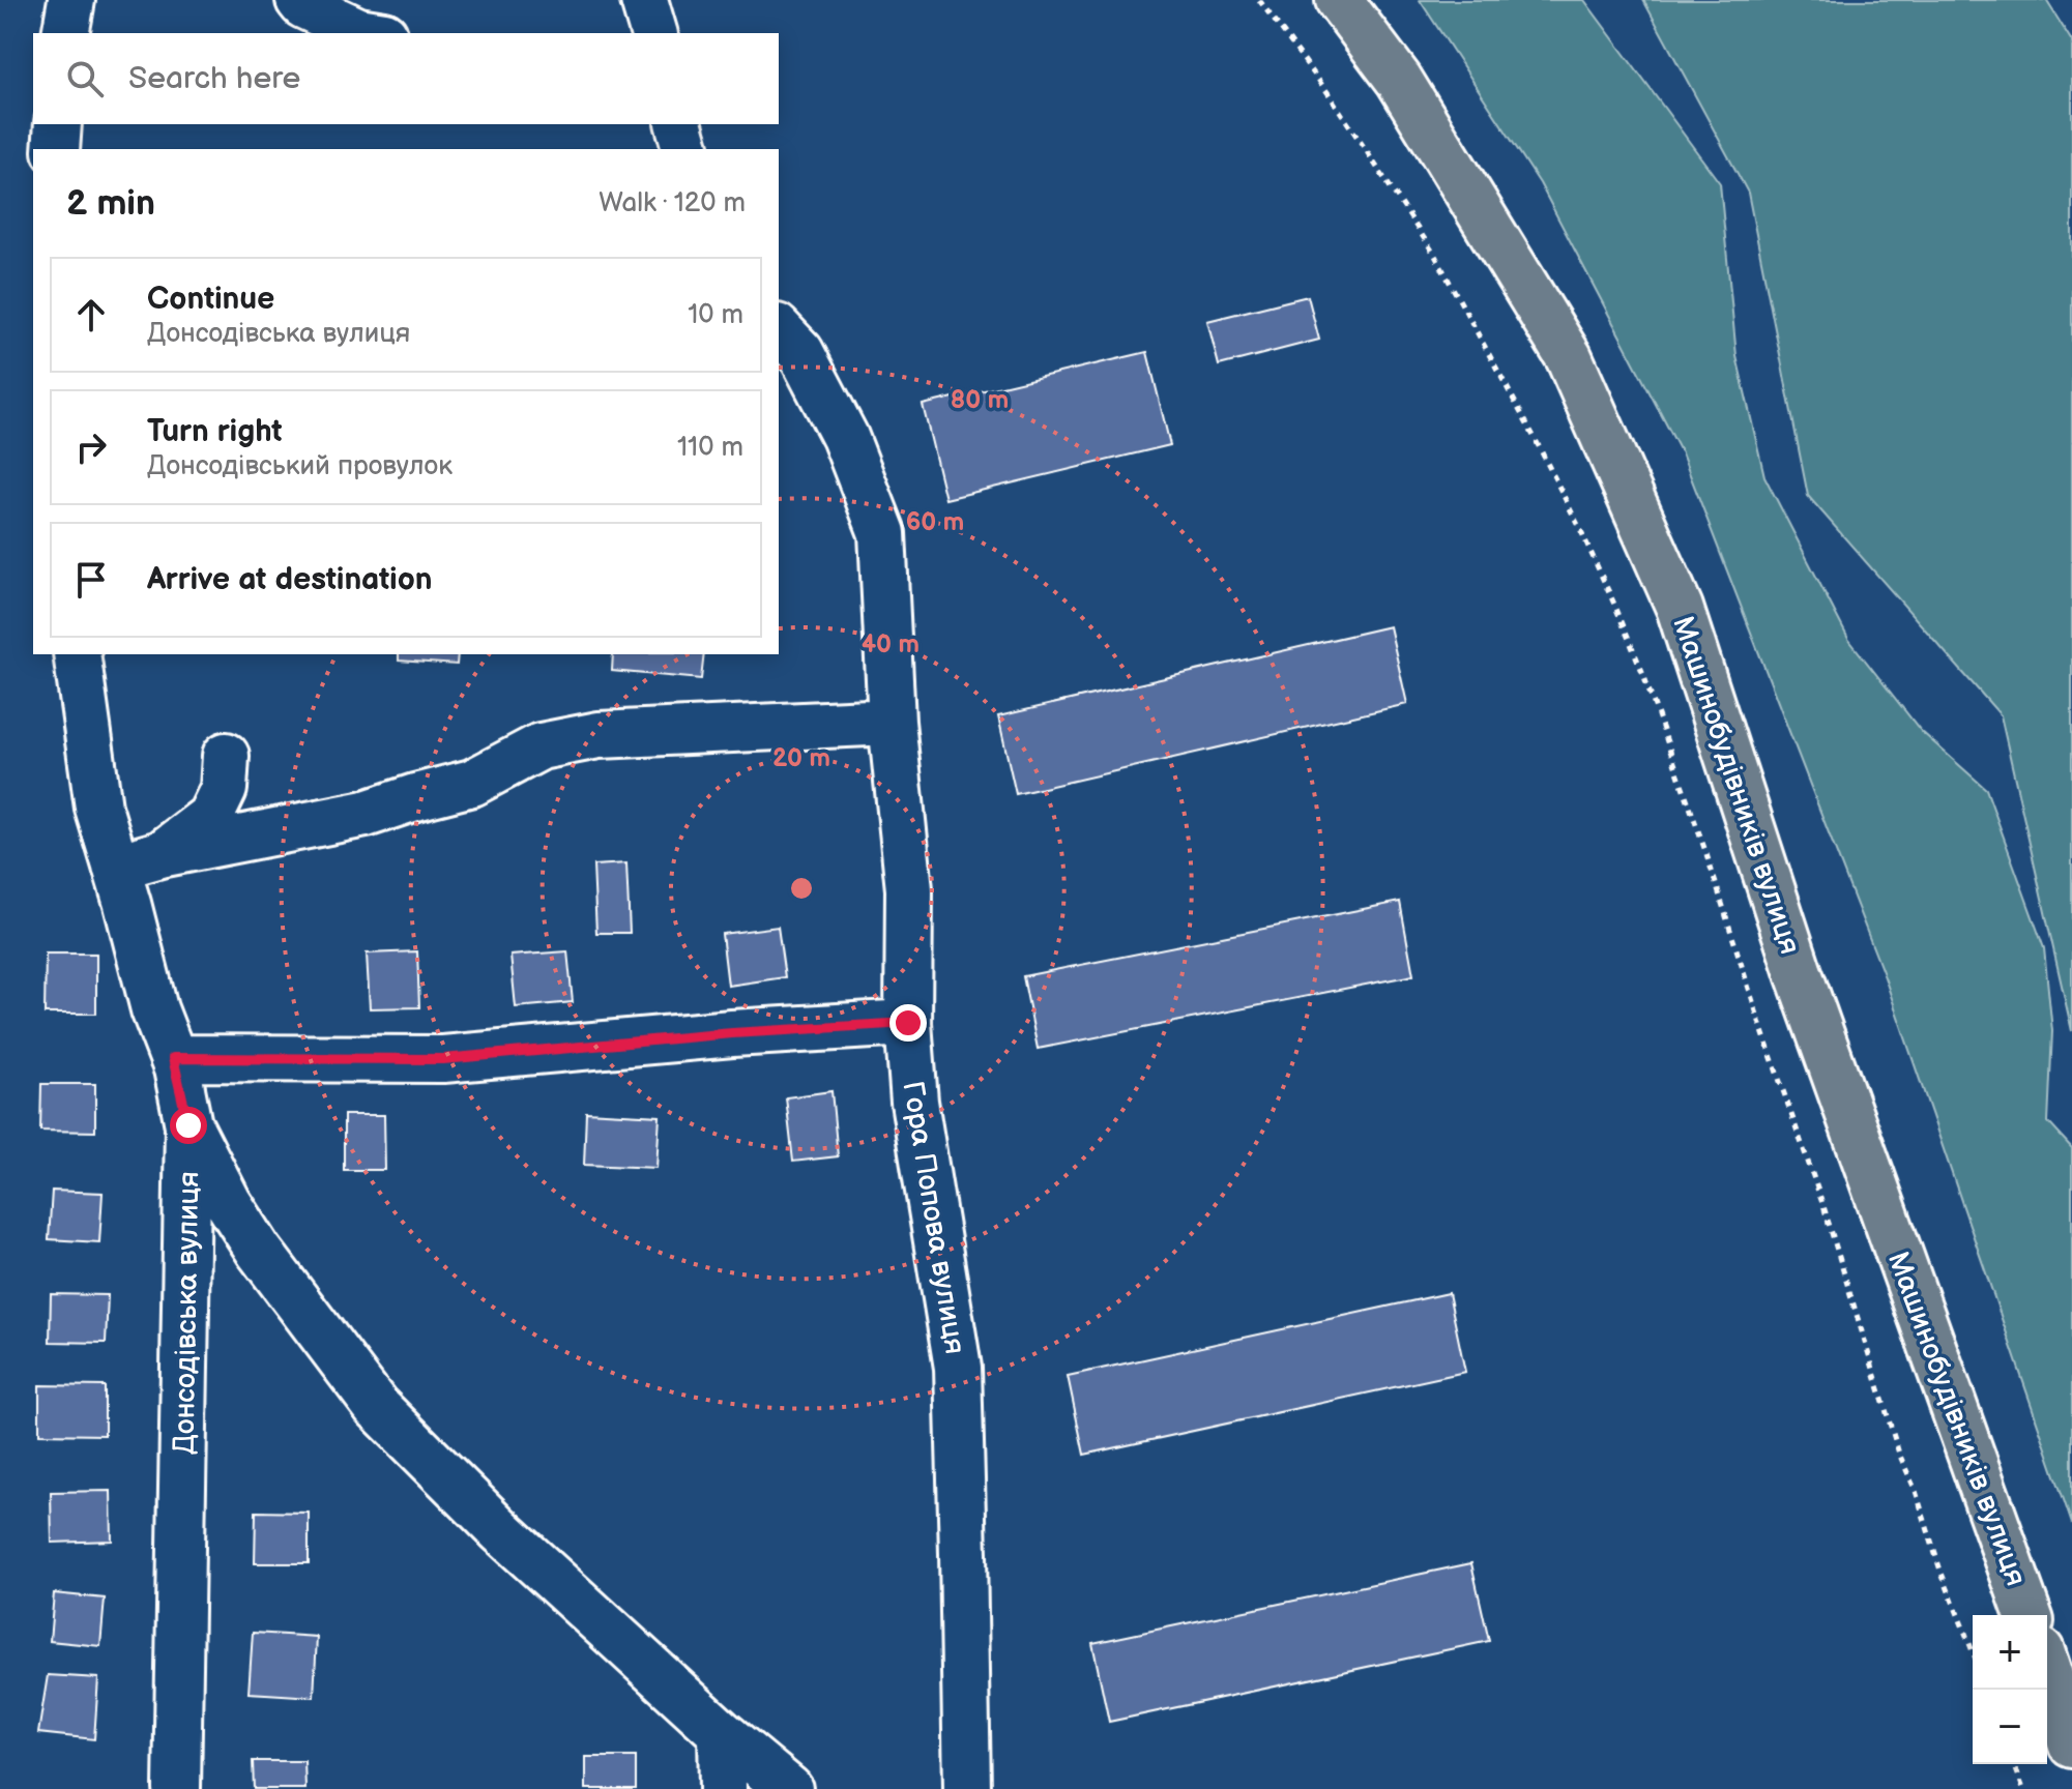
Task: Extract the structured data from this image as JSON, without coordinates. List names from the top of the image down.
{
  "streets": {
    "main road": ["Машинобудівників вулиця"],
    "street": ["Гора Попова вулиця", "Донсодівська вулиця"]
  },
  "page": {
    "search": "Search here",
    "heading": ["2 min", "Walk · 120 m"],
    "list": [
      ["Continue", "Донсодівська вулиця", "10 m"],
      ["Turn right", "Донсодівський провулок", "110 m"],
      "Arrive at destination"
    ],
    "map_buttons": ["+", "−"]
  },
  "rings": [
    "80 m",
    "60 m",
    "40 m",
    "20 m"
  ]
}
